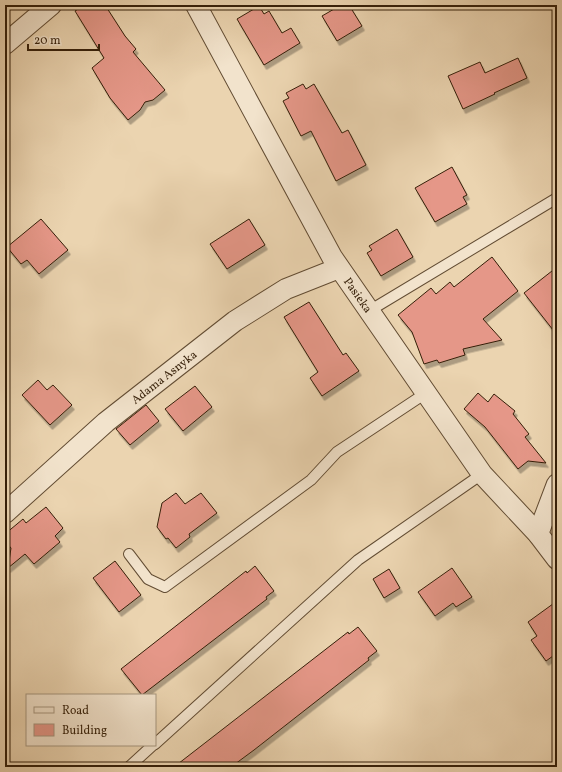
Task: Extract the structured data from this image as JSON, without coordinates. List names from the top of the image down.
{
  "streets": {
    "street": ["Pasieka", "Adama Asnyka"]
  },
  "crossings": [
    ["Pasieka", "Adama Asnyka"]
  ],
  "legend": ["Road", "Building"],
  "scale_bar": "20 m"
}
